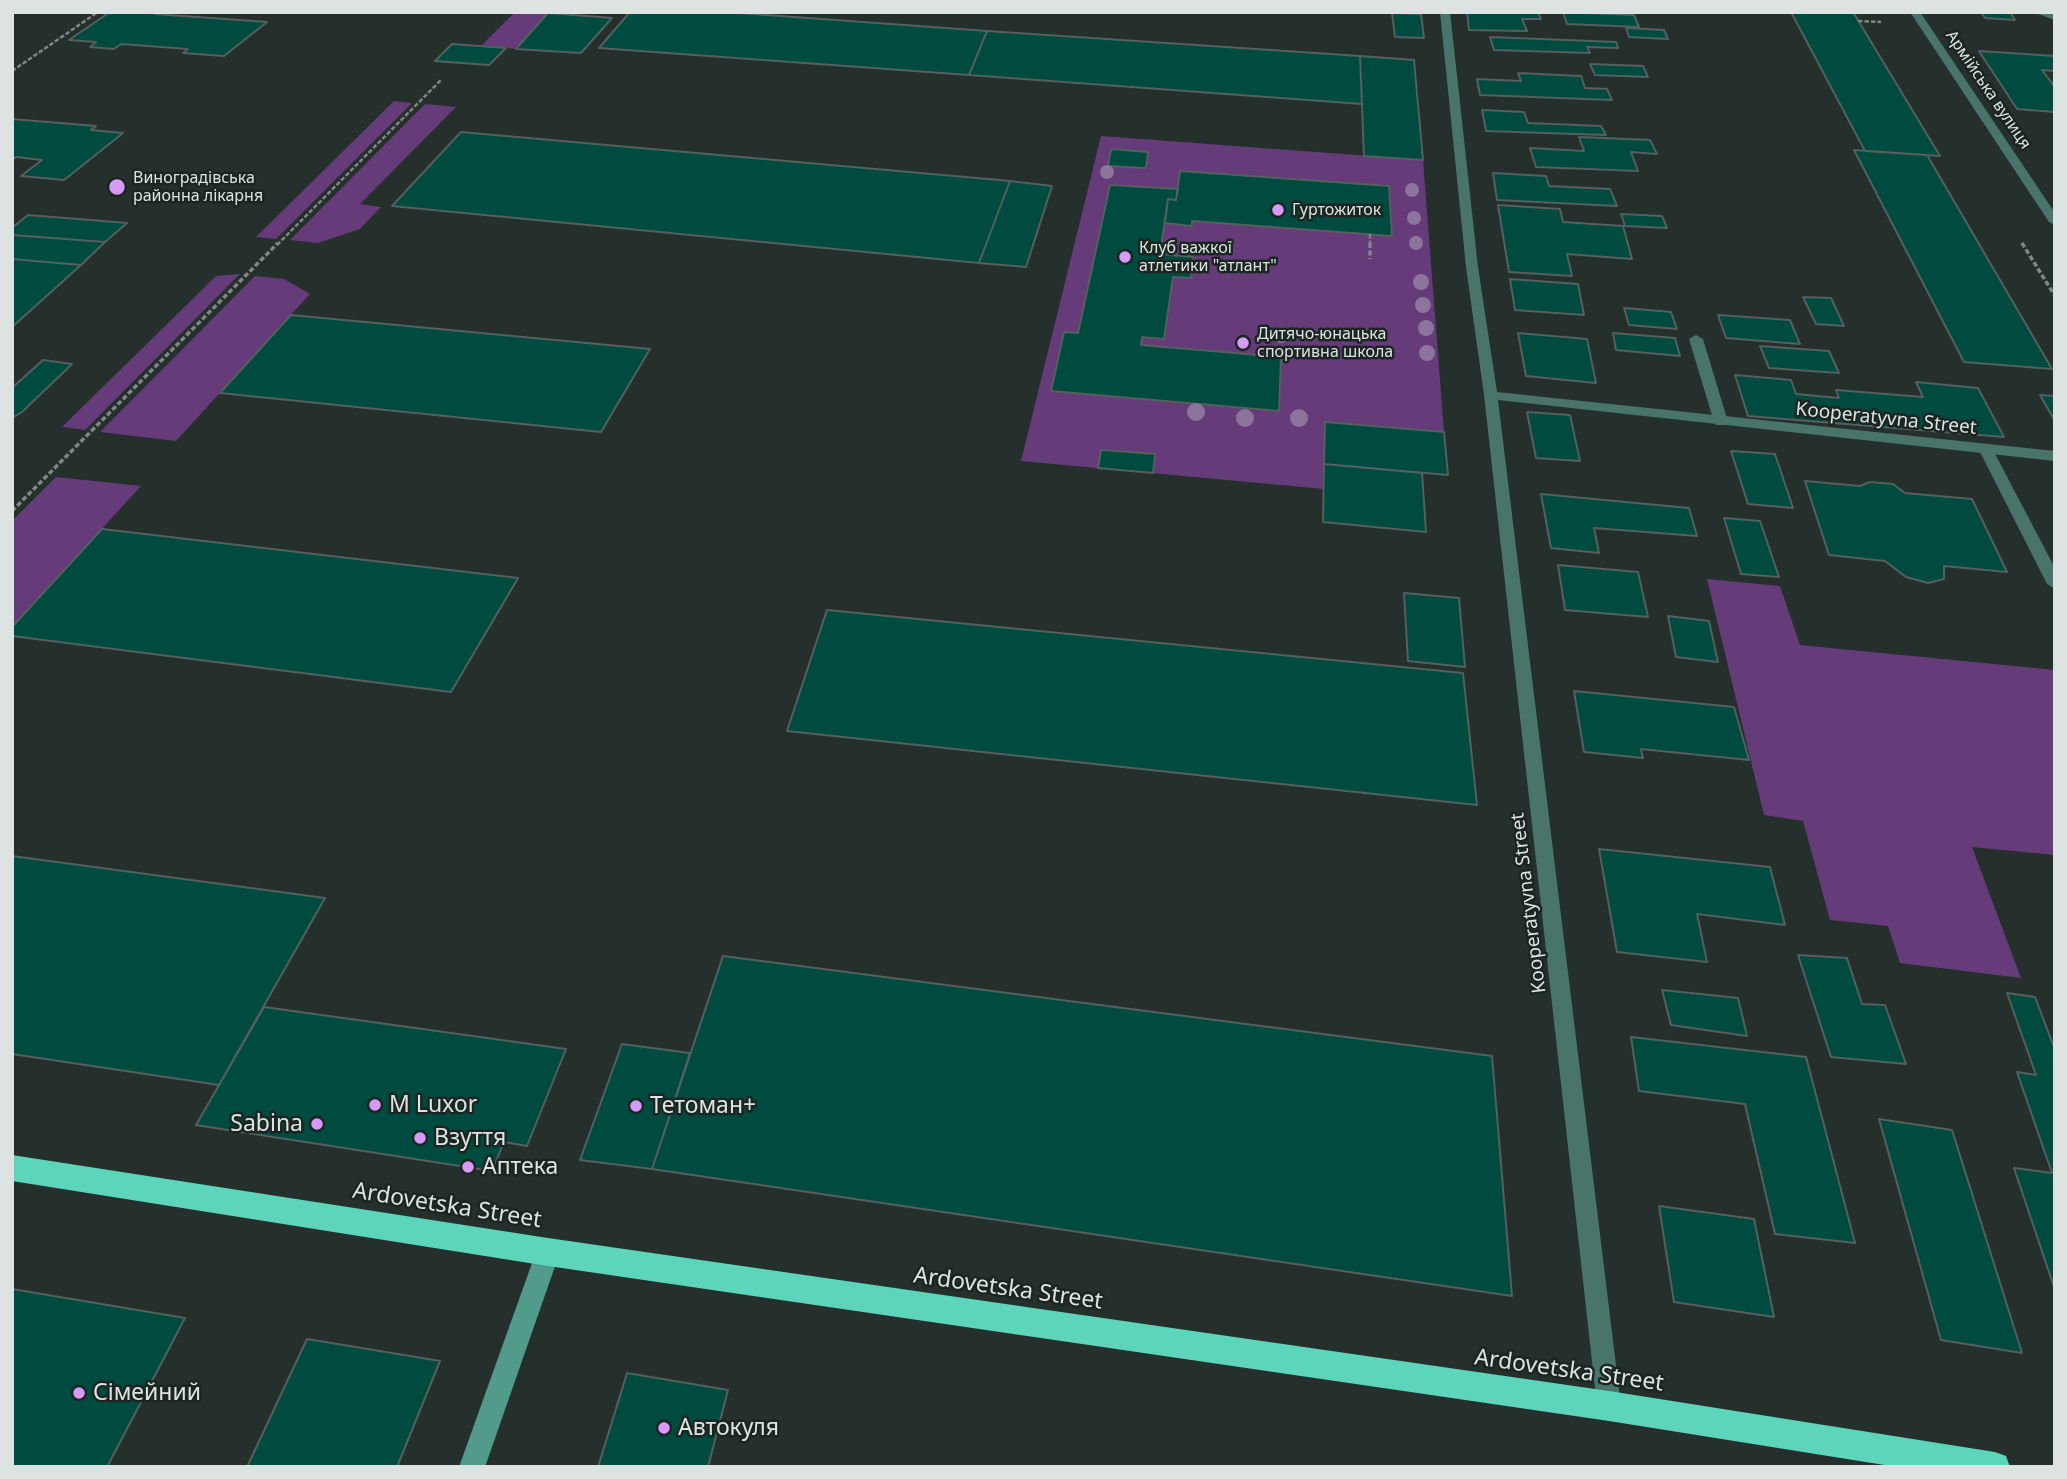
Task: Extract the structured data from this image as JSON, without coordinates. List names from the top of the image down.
{
  "streets": {
    "highway": ["Ardovetska Street"],
    "street": ["Армійська вулиця", "Kooperatyvna Street"]
  },
  "crossings": [
    ["Kooperatyvna Street", "Ardovetska Street"]
  ],
  "places": [
    "Виноградівська районна лікарня",
    "Гуртожиток",
    "Клуб важкої атлетики \"атлант\"",
    "Дитячо-юнацька спортивна школа",
    "M Luxor",
    "Тетоман+",
    "Sabina",
    "Взуття",
    "Аптека",
    "Сімейний",
    "Автокуля"
  ]
}
